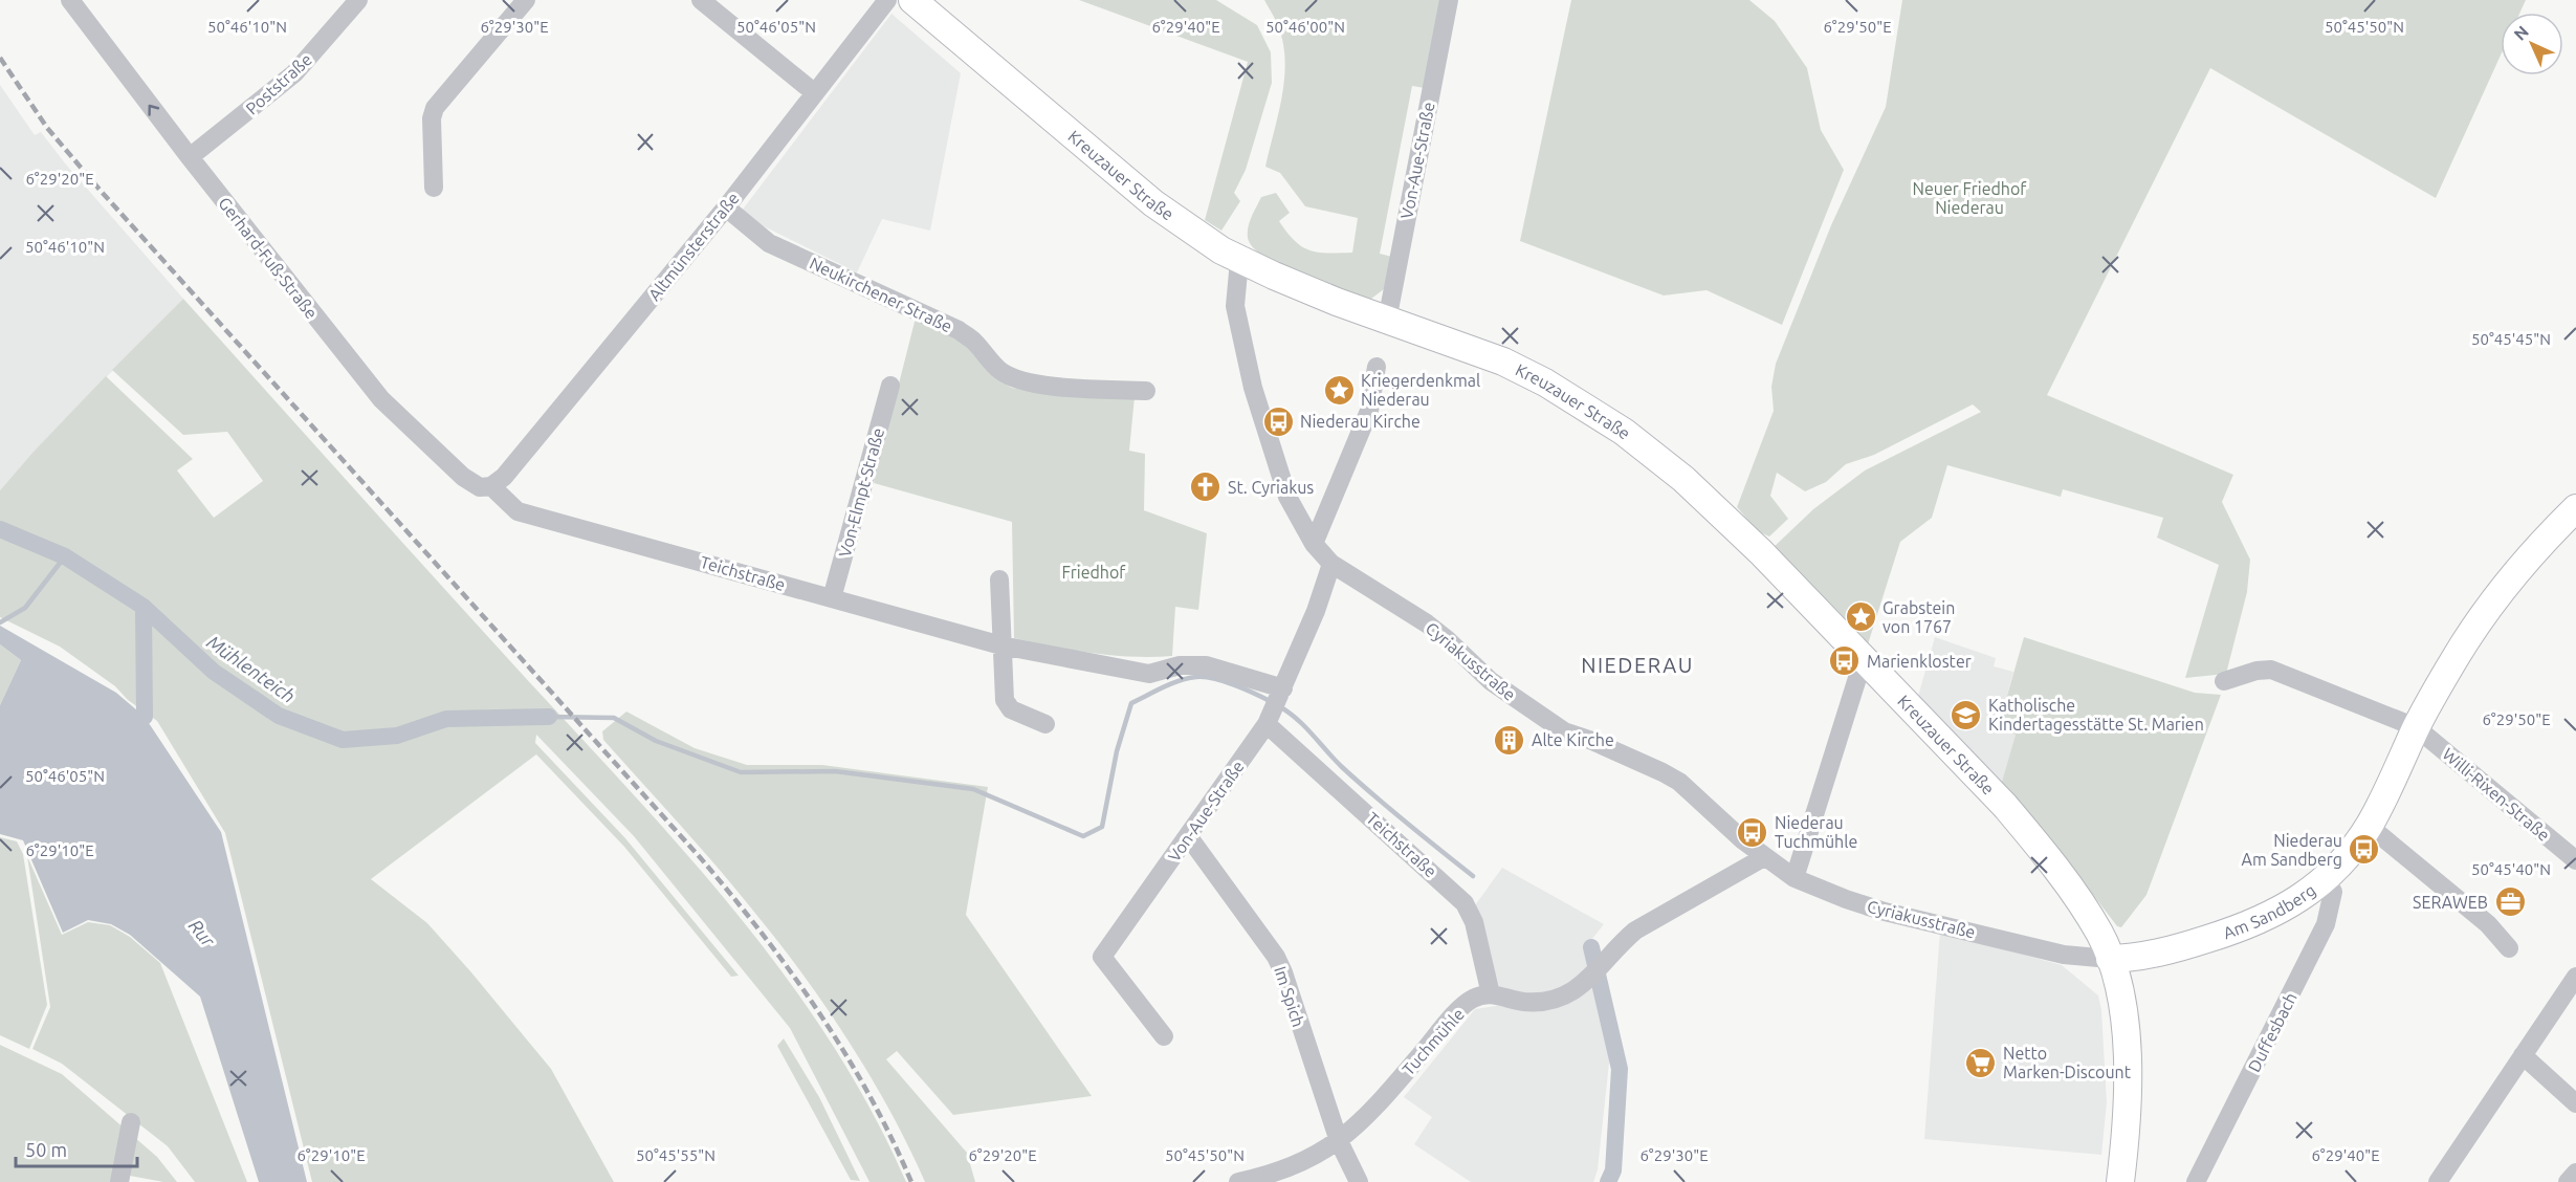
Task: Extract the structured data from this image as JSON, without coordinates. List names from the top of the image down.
{
  "streets": {
    "main road": ["Kreuzauer Straße", "Am Sandberg"],
    "street": [
      "Poststraße",
      "Von-Aue-Straße",
      "Altmünsterstraße",
      "Gerhard-Fuß-Straße",
      "Neukirchener Straße",
      "Von-Elmpt-Straße",
      "Teichstraße",
      "Cyriakusstraße",
      "Willi-Rixen-Straße",
      "Im Spich",
      "Duffesbach",
      "Tuchmühle"
    ]
  },
  "crossings": [
    ["Poststraße", "Gerhard-Fuß-Straße"],
    ["Von-Aue-Straße", "Kreuzauer Straße"],
    ["Von-Aue-Straße", "Teichstraße"],
    ["Von-Aue-Straße", "Cyriakusstraße"],
    ["Von-Aue-Straße", "Im Spich"],
    ["Kreuzauer Straße", "Cyriakusstraße"],
    ["Kreuzauer Straße", "Am Sandberg"],
    ["Altmünsterstraße", "Gerhard-Fuß-Straße"],
    ["Altmünsterstraße", "Neukirchener Straße"],
    ["Altmünsterstraße", "Teichstraße"],
    ["Gerhard-Fuß-Straße", "Teichstraße"],
    ["Von-Elmpt-Straße", "Teichstraße"],
    ["Teichstraße", "Tuchmühle"],
    ["Cyriakusstraße", "Am Sandberg"],
    ["Willi-Rixen-Straße", "Am Sandberg"],
    ["Am Sandberg", "Duffesbach"],
    ["Im Spich", "Tuchmühle"]
  ],
  "districts": ["NIEDERAU"],
  "water": ["Mühlenteich", "Rur"],
  "parks": ["Neuer Friedhof Niederau", "Friedhof"],
  "places": {
    "place": ["Kriegerdenkmal Niederau", "Grabstein von 1767"],
    "bus stop": [
      "Niederau Kirche",
      "Marienkloster",
      "Niederau Tuchmühle",
      "Niederau Am Sandberg"
    ],
    "church": ["St. Cyriakus"],
    "school or university": ["Katholische Kindertagesstätte St. Marien"],
    "building": ["Alte Kirche"],
    "office": ["SERAWEB"],
    "supermarket": ["Netto Marken-Discount"]
  },
  "scale_bar": "50 m",
  "north": "top left",
  "coordinates": [
    "6°29'30\"E",
    "50°46'05\"N",
    "6°29'40\"E",
    "50°46'00\"N",
    "6°29'50\"E",
    "50°46'10\"N",
    "50°45'50\"N",
    "6°29'20\"E",
    "50°45'45\"N",
    "6°29'10\"E",
    "50°45'40\"N",
    "50°45'55\"N"
  ]
}
